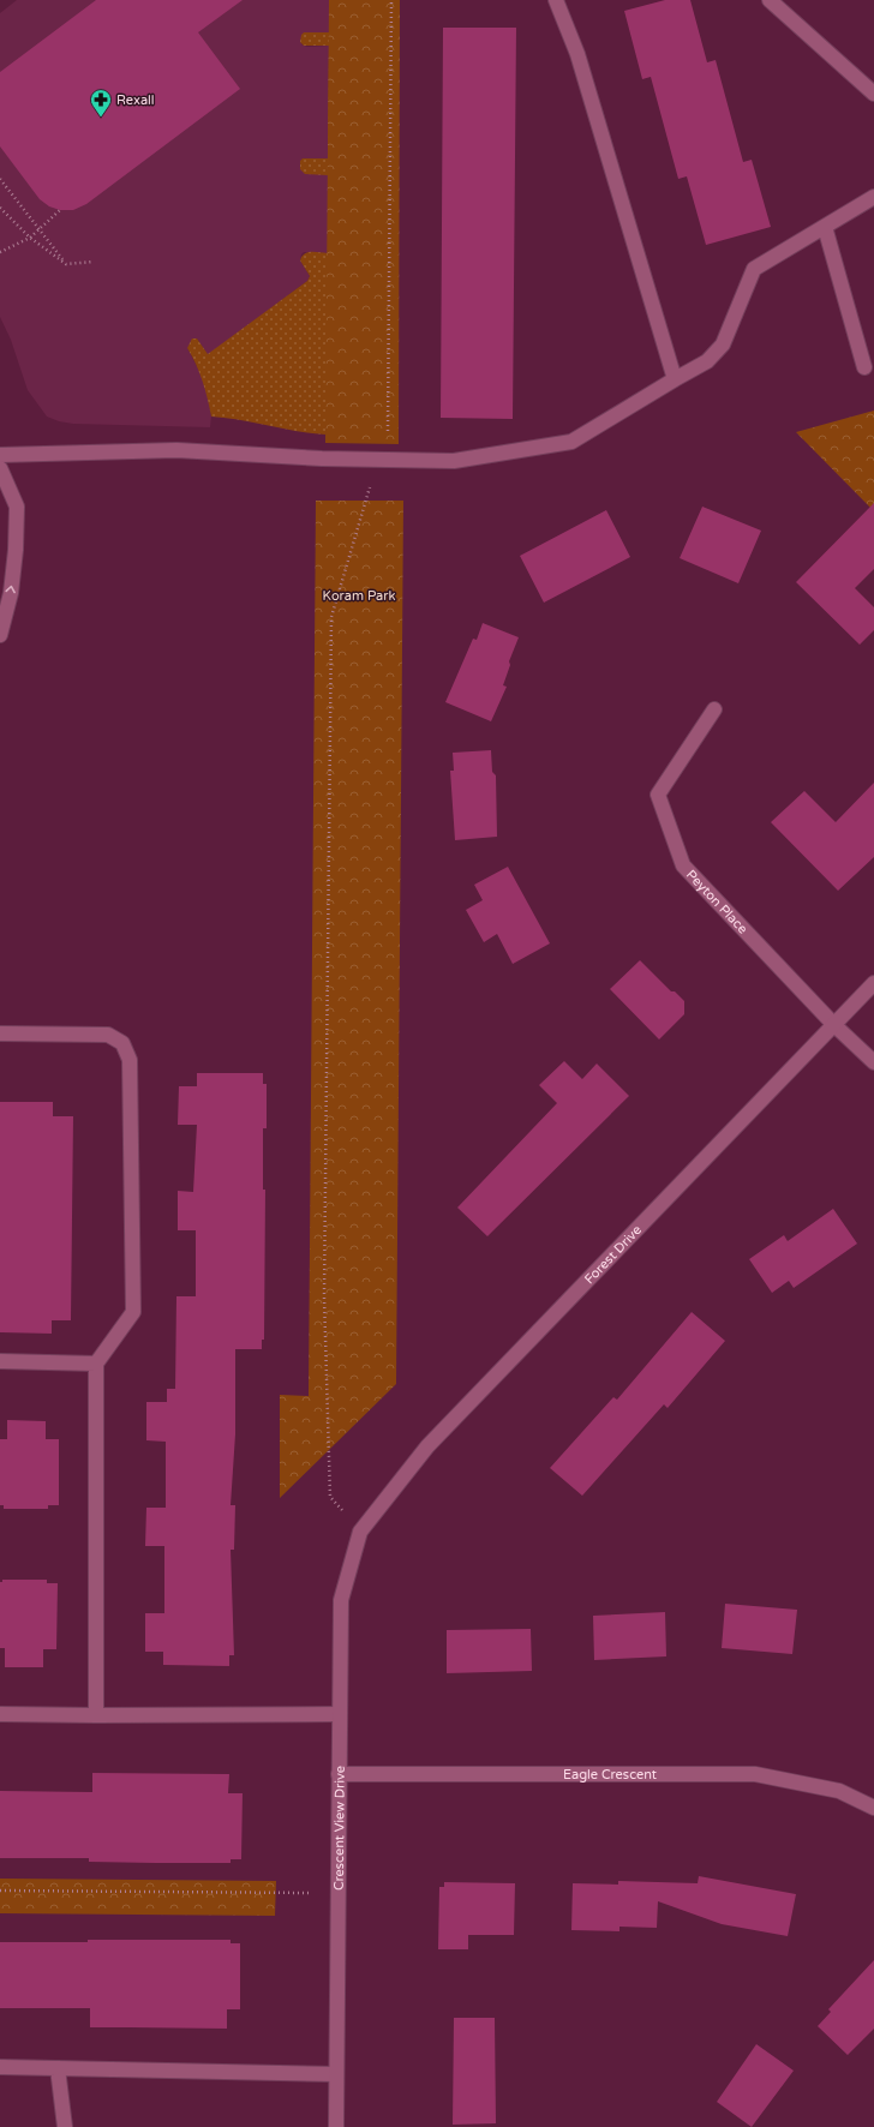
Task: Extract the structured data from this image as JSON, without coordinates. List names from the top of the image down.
{
  "streets": {
    "street": [
      "Peyton Place",
      "Forest Drive",
      "Eagle Crescent",
      "Crescent View Drive"
    ]
  },
  "crossings": [
    ["Peyton Place", "Forest Drive"],
    ["Forest Drive", "Crescent View Drive"],
    ["Eagle Crescent", "Crescent View Drive"]
  ],
  "parks": ["Koram Park"],
  "places": {
    "pharmacy": ["Rexall"]
  }
}
